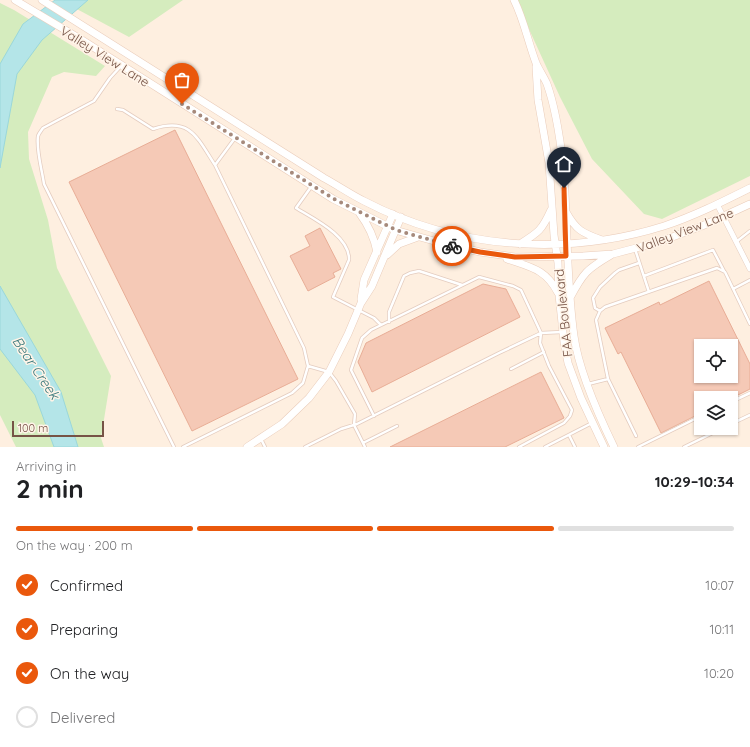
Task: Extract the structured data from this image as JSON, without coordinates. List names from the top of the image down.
{
  "streets": {
    "main road": ["Valley View Lane", "FAA Boulevard"]
  },
  "crossings": [
    ["Valley View Lane", "FAA Boulevard"]
  ],
  "water": ["Bear Creek"],
  "scale_bar": "100 m",
  "page": {
    "scale": "100 m",
    "heading": ["2 min", "Arriving in", "10:29–10:34"],
    "bar": "On the way · 200 m",
    "list": [
      ["Confirmed", "10:07"],
      ["Preparing", "10:11"],
      ["On the way", "10:20"],
      "Delivered"
    ]
  }
}
